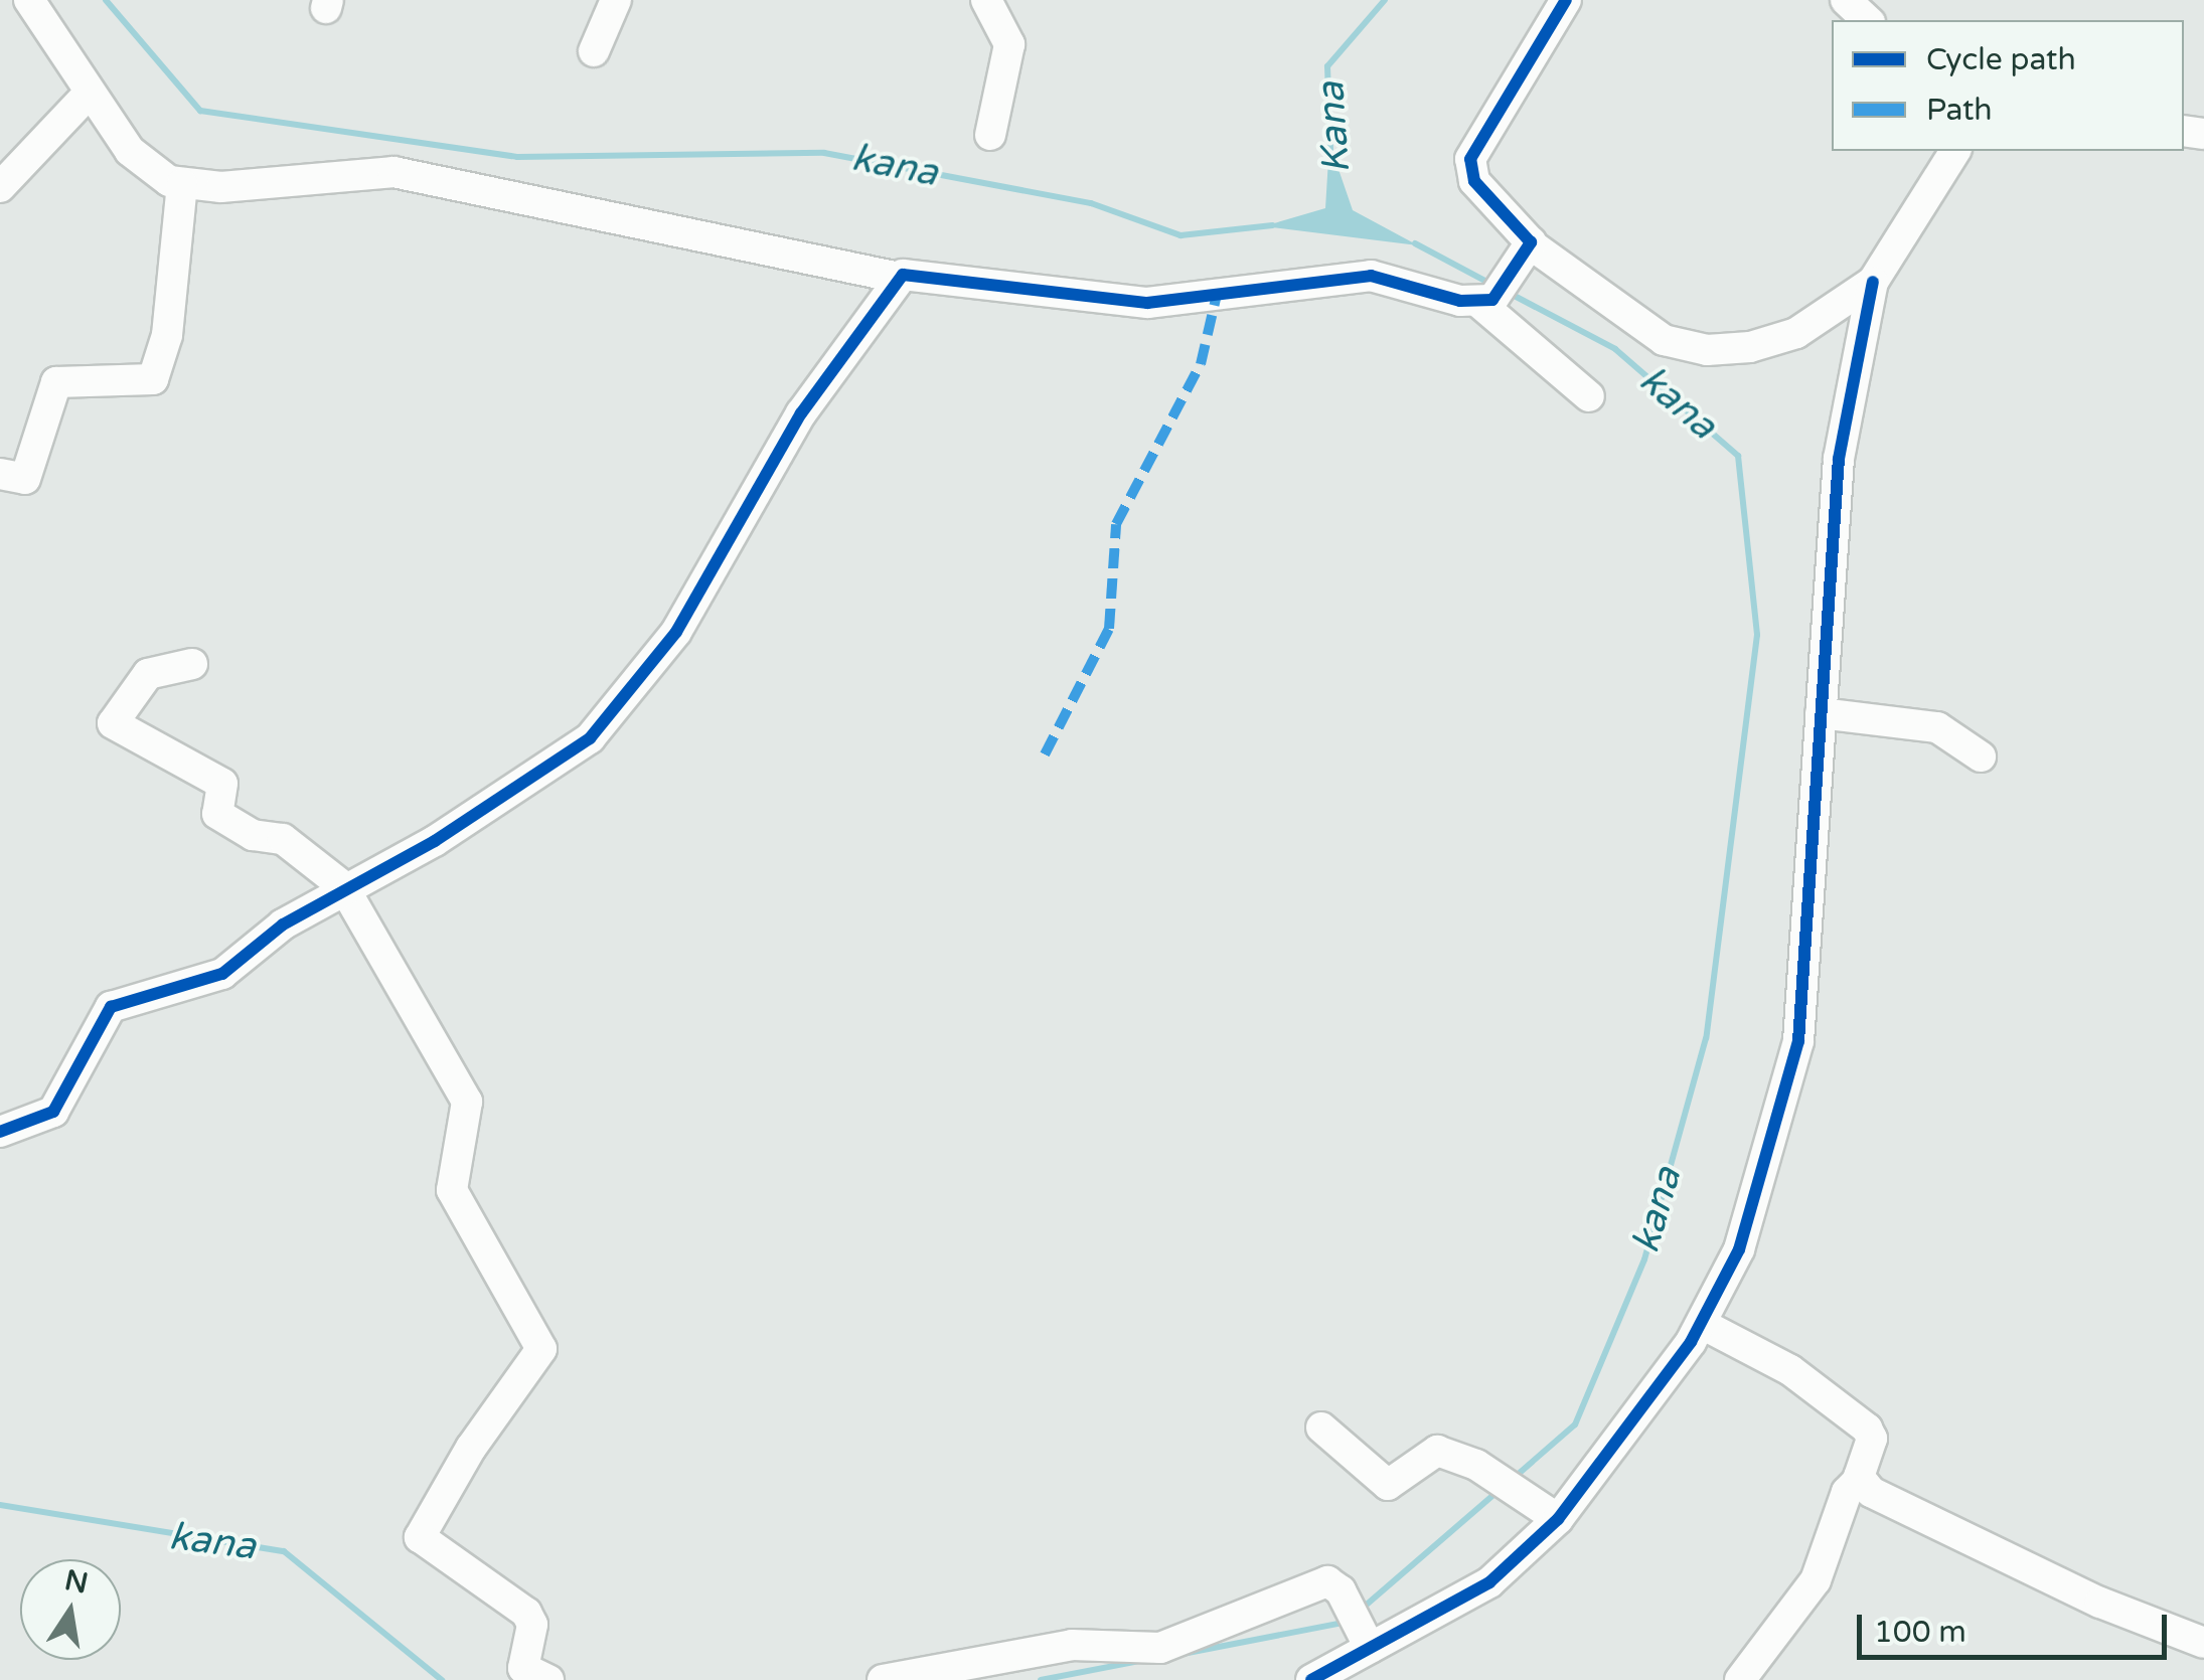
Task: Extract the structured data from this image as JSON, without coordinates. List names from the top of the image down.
{
  "water": ["Kana", "kana"],
  "legend": ["Cycle path", "Path"],
  "scale_bar": "100 m",
  "north": "top"
}
